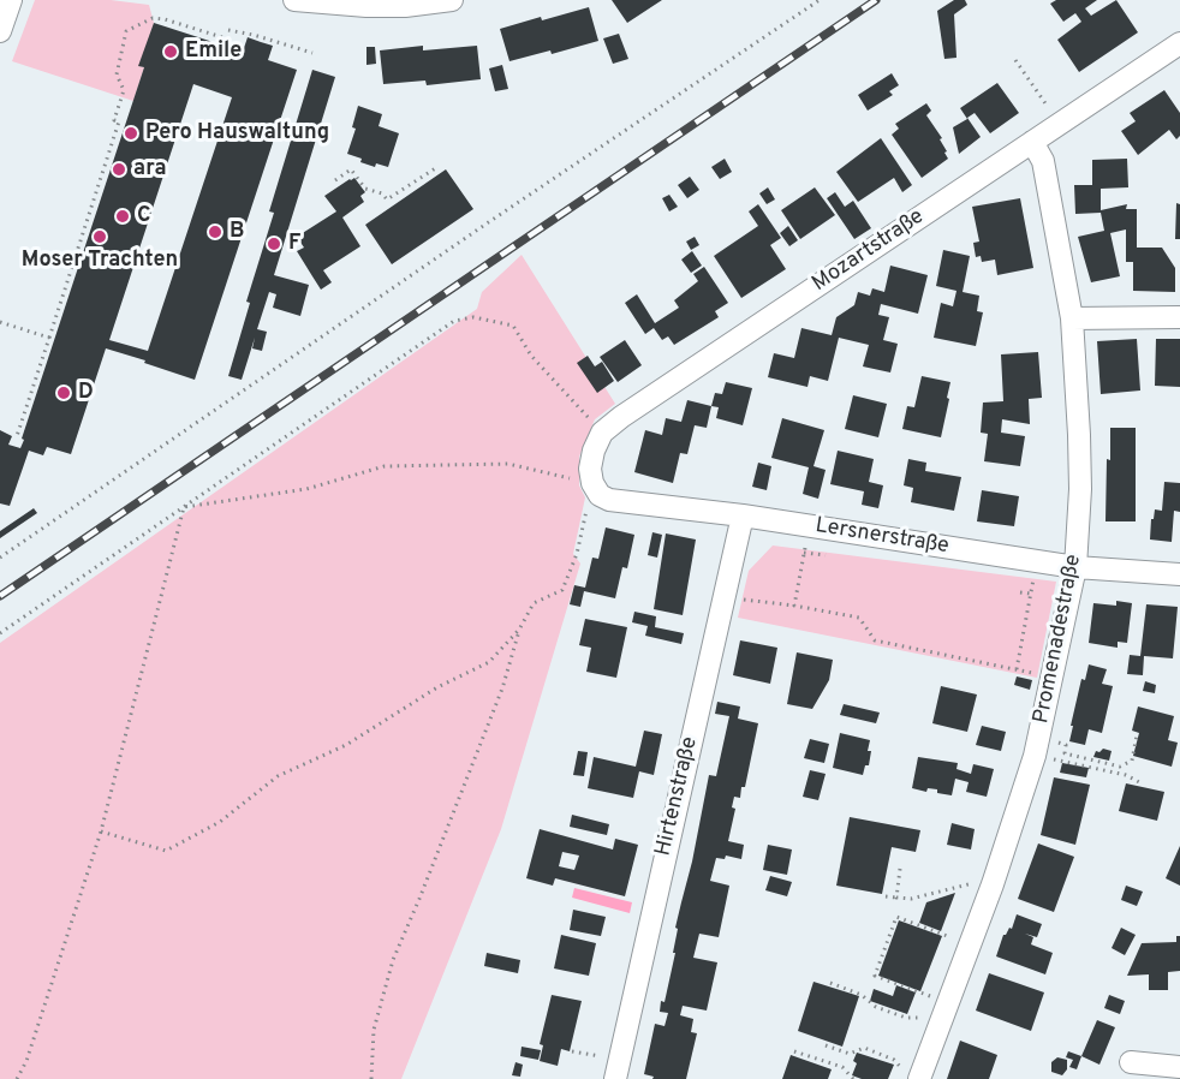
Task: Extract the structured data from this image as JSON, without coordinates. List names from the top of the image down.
{
  "streets": {
    "street": [
      "Mozartstraße",
      "Lersnerstraße",
      "Promenadestraße",
      "Hirtenstraße"
    ]
  },
  "crossings": [
    ["Mozartstraße", "Promenadestraße"],
    ["Lersnerstraße", "Promenadestraße"],
    ["Lersnerstraße", "Hirtenstraße"]
  ],
  "places": [
    "Emile",
    "Pero Hauswaltung",
    "ara",
    "C",
    "B",
    "Moser Trachten",
    "F",
    "D"
  ]
}
